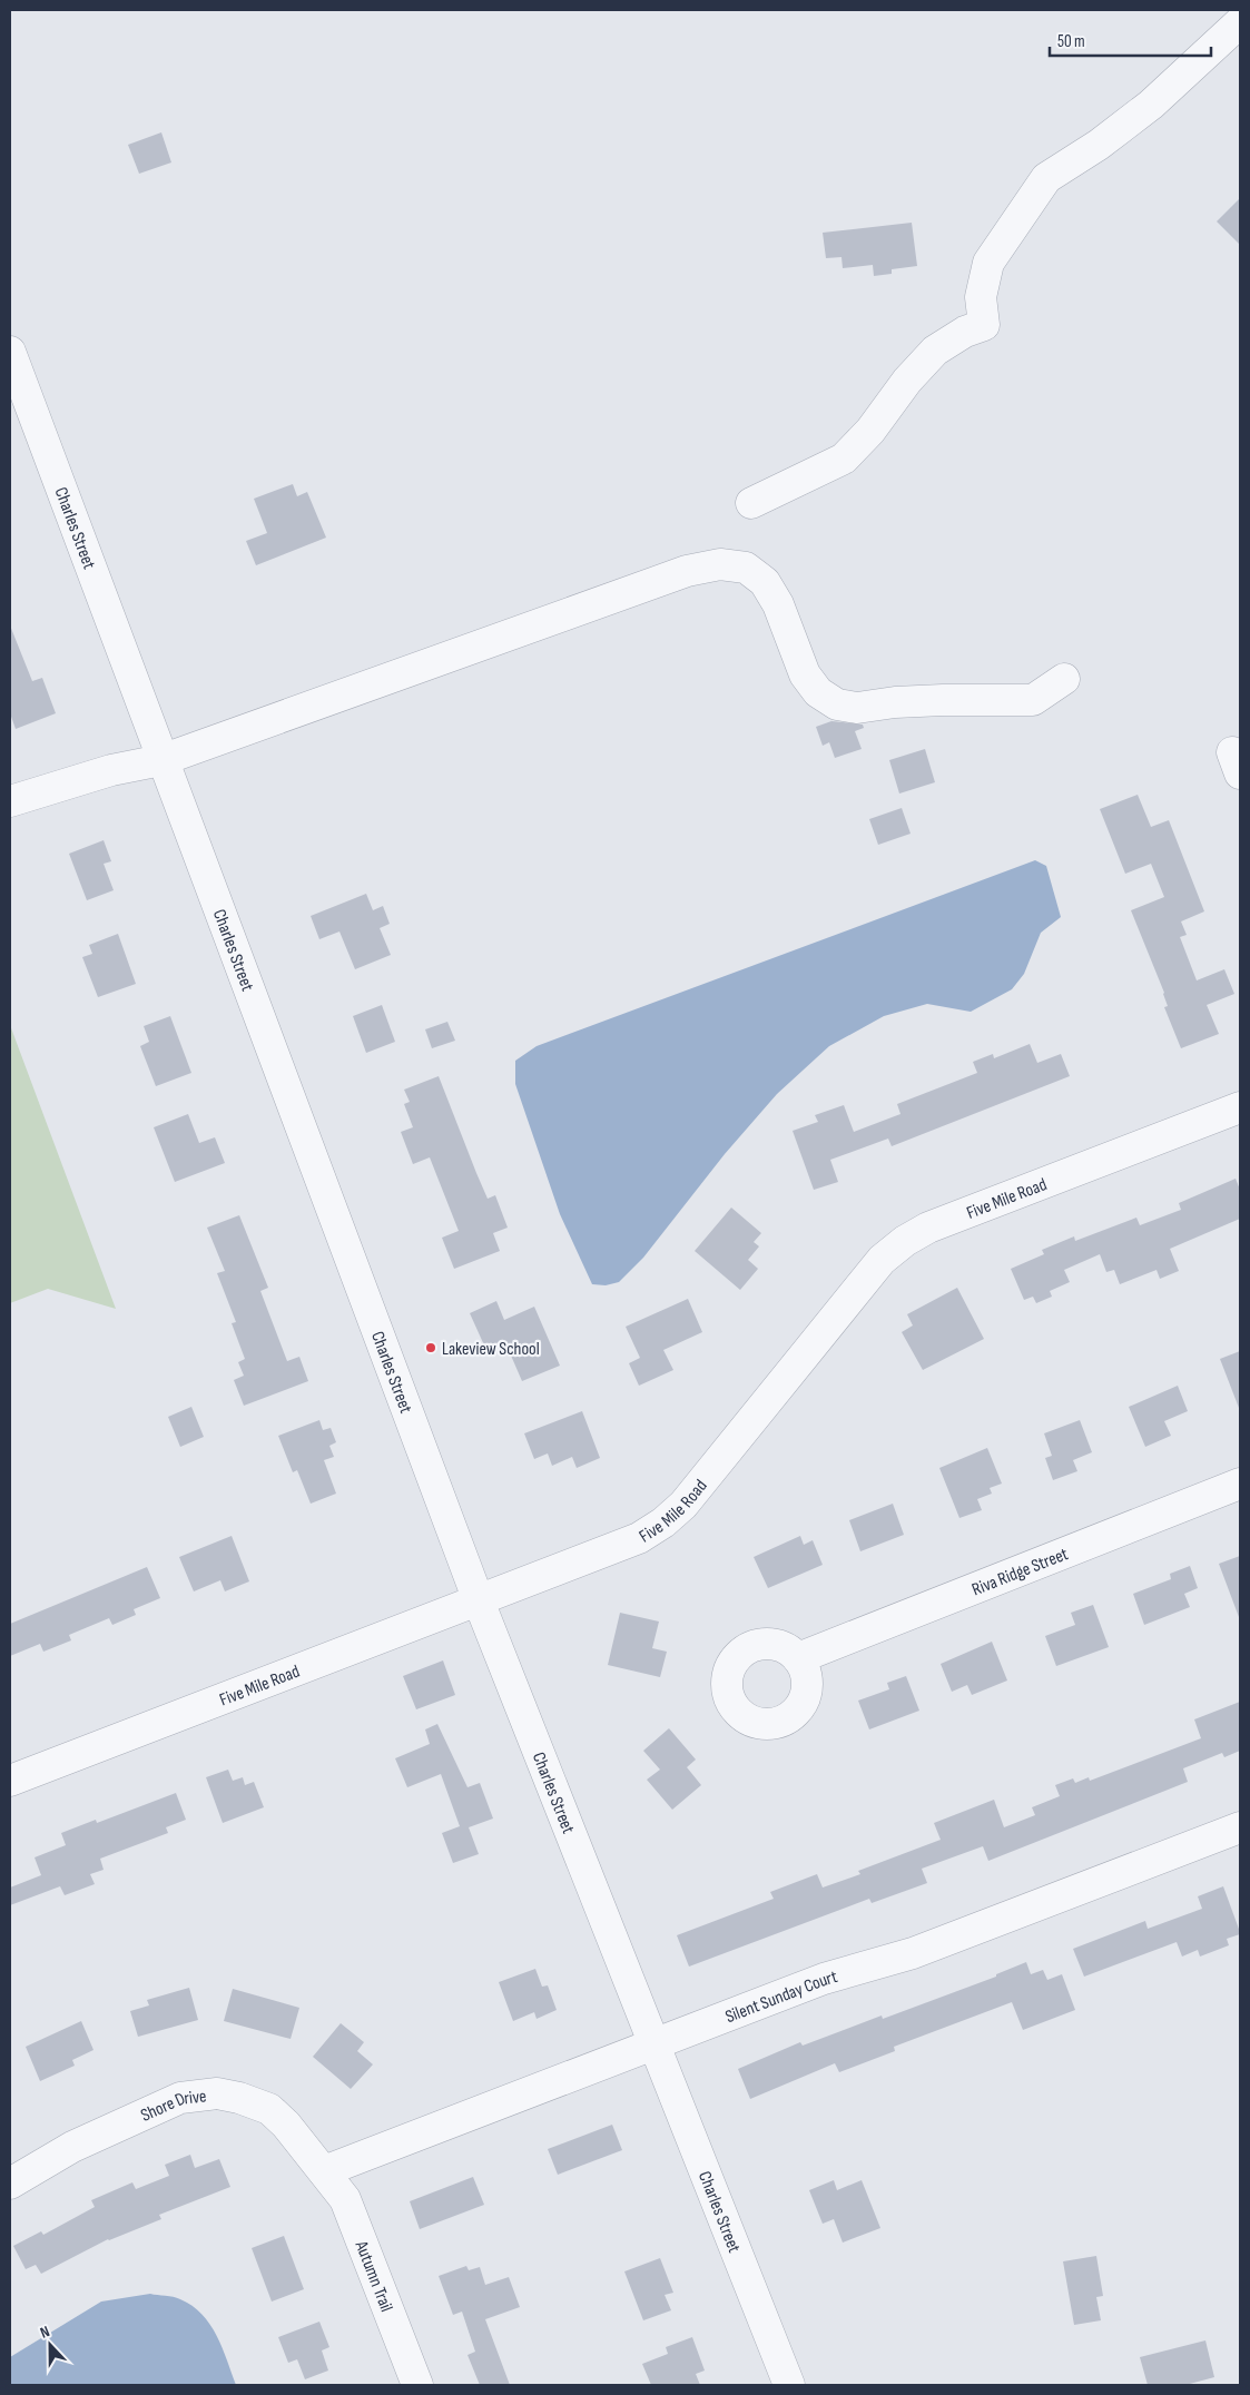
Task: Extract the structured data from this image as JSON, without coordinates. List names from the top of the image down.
{
  "streets": {
    "street": [
      "Charles Street",
      "Five Mile Road",
      "Riva Ridge Street",
      "Silent Sunday Court",
      "Shore Drive",
      "Autumn Trail"
    ]
  },
  "crossings": [
    ["Charles Street", "Five Mile Road"],
    ["Charles Street", "Silent Sunday Court"],
    ["Silent Sunday Court", "Shore Drive"],
    ["Silent Sunday Court", "Autumn Trail"],
    ["Shore Drive", "Autumn Trail"]
  ],
  "places": ["Lakeview School"],
  "scale_bar": "50 m",
  "north": "top"
}
